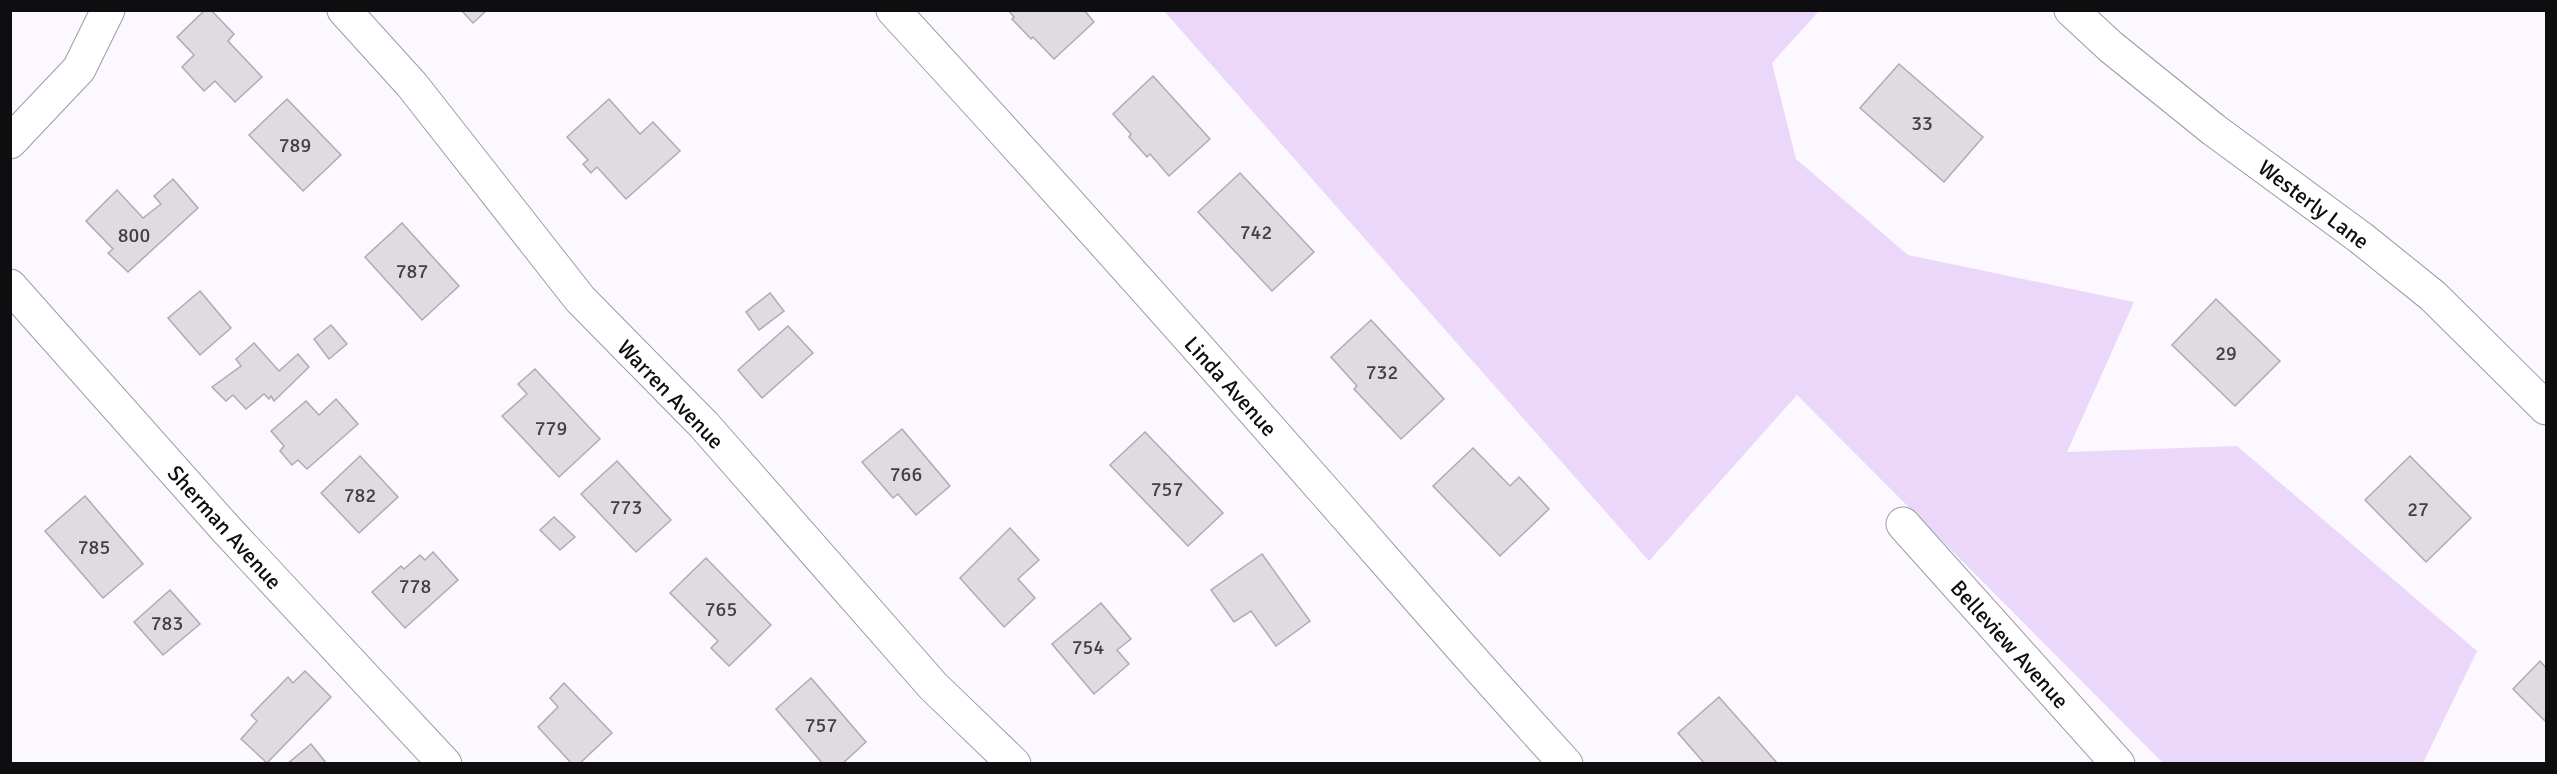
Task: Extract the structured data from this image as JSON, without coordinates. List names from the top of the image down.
{
  "streets": {
    "street": [
      "Westerly Lane",
      "Linda Avenue",
      "Warren Avenue",
      "Sherman Avenue",
      "Belleview Avenue"
    ]
  },
  "house_numbers": [
    "33",
    "789",
    "742",
    "800",
    "787",
    "29",
    "732",
    "779",
    "766",
    "757",
    "782",
    "773",
    "27",
    "785",
    "778",
    "765",
    "783",
    "754",
    "757"
  ]
}
